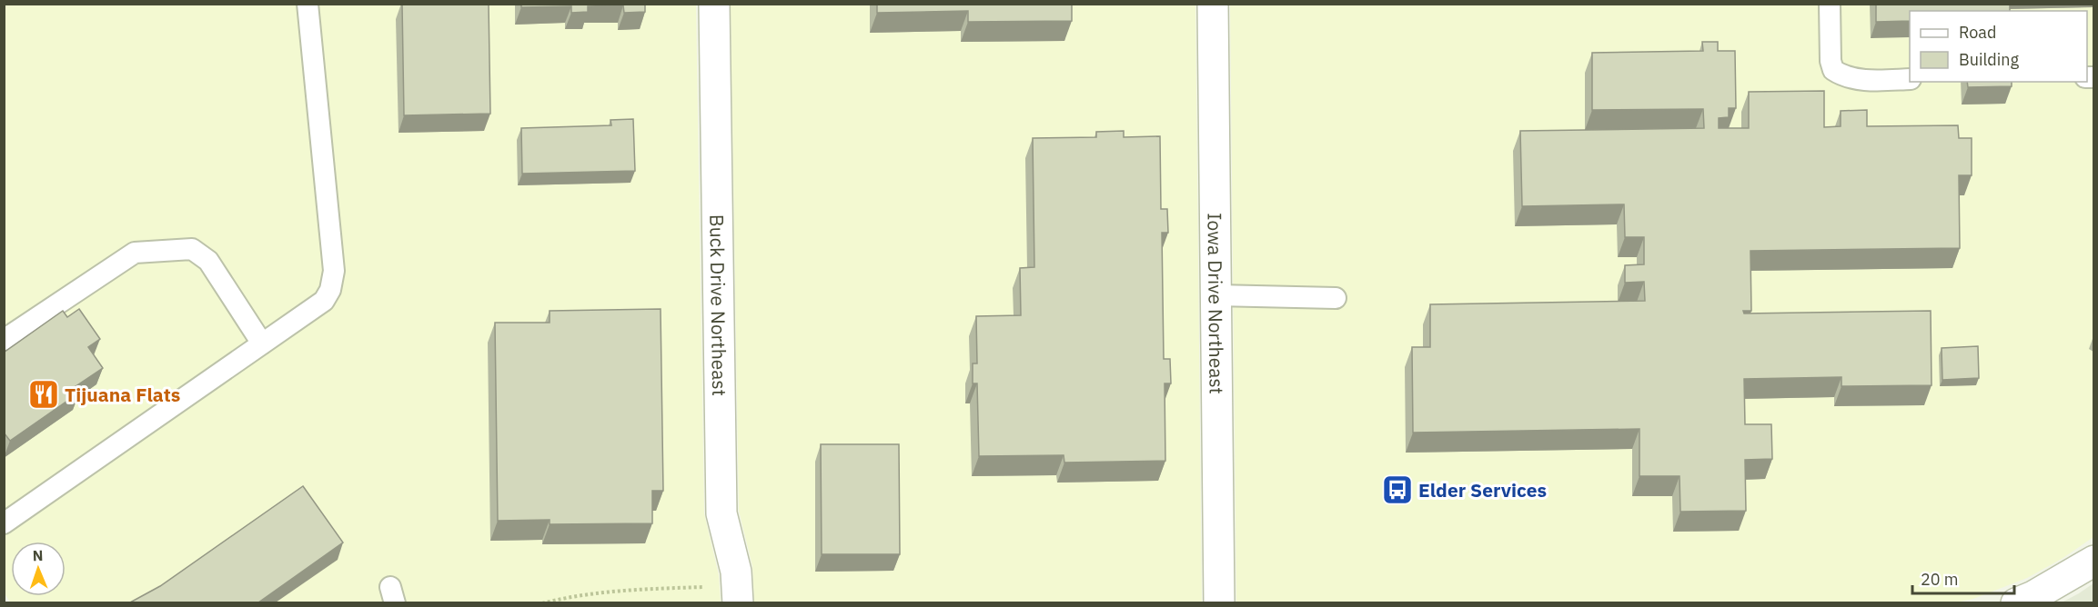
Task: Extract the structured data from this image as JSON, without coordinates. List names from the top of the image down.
{
  "streets": {
    "street": ["Iowa Drive Northeast", "Buck Drive Northeast"]
  },
  "places": {
    "restaurant": ["Tijuana Flats"],
    "bus stop": ["Elder Services"]
  },
  "legend": ["Road", "Building"],
  "scale_bar": "20 m",
  "north": "top"
}
